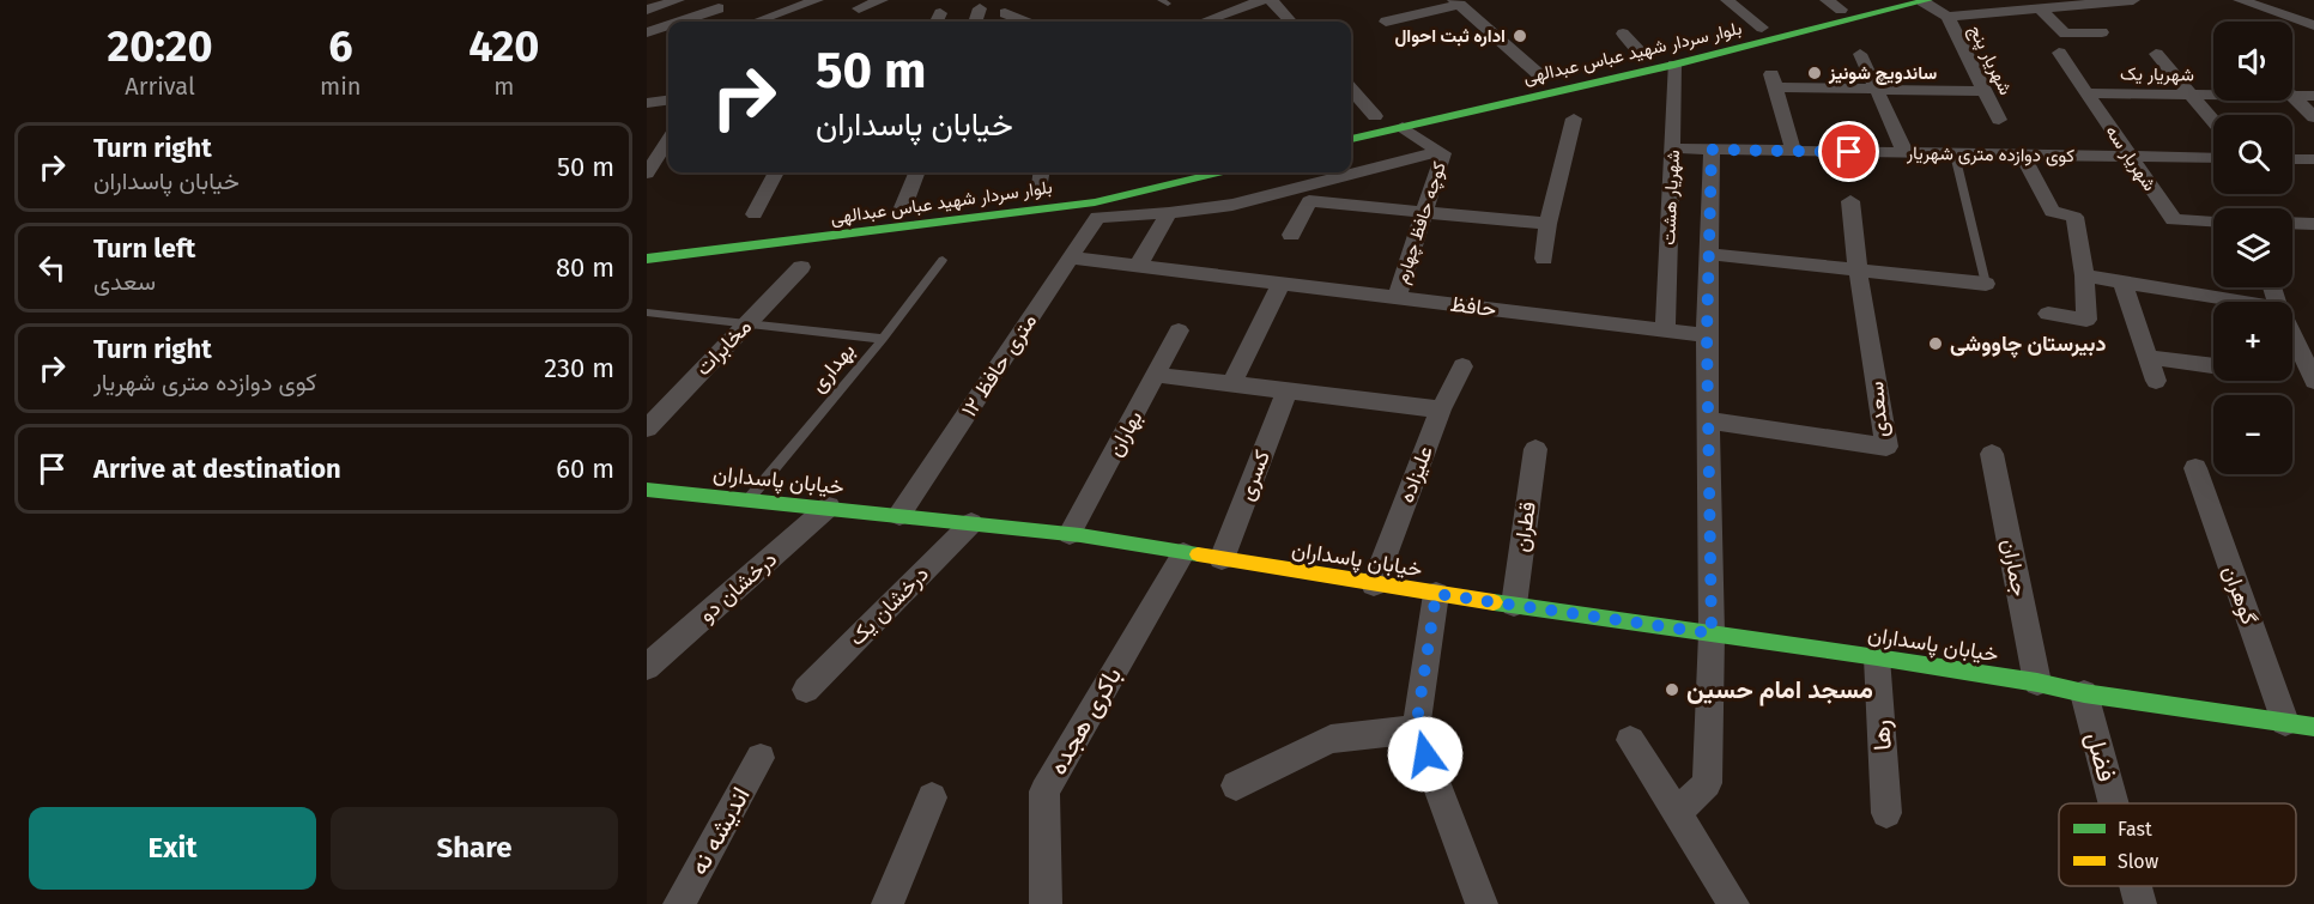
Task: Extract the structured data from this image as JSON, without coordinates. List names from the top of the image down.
{
  "streets": {
    "street": [
      "بلوار سردار شهید عباس عبدالهی",
      "شهریار پنج",
      "شهریار یک",
      "کوی دوازده متری شهریار",
      "شهریار سه",
      "شهریار هشت",
      "کوچه حافظ چهارم",
      "حافظ",
      "مخابرات",
      "۱۲ متری حافظ",
      "سعدی",
      "بهاران",
      "علیزاده",
      "کسری",
      "خیابان پاسداران",
      "قطران",
      "جماران",
      "درخشان دو",
      "گوهران",
      "درخشان یک",
      "باکری هجده",
      "رها",
      "فضل",
      "اندیشه نه"
    ],
    "lane": ["بهداری"]
  },
  "crossings": [
    ["بلوار سردار شهید عباس عبدالهی", "شهریار پنج"],
    ["بلوار سردار شهید عباس عبدالهی", "شهریار هشت"],
    ["بلوار سردار شهید عباس عبدالهی", "کوچه حافظ چهارم"],
    ["شهریار یک", "شهریار سه"],
    ["کوی دوازده متری شهریار", "شهریار سه"],
    ["کوی دوازده متری شهریار", "شهریار هشت"],
    ["شهریار هشت", "حافظ"],
    ["کوچه حافظ چهارم", "حافظ"],
    ["حافظ", "۱۲ متری حافظ"],
    ["۱۲ متری حافظ", "خیابان پاسداران"],
    ["بهداری", "خیابان پاسداران"],
    ["بهاران", "خیابان پاسداران"],
    ["علیزاده", "خیابان پاسداران"],
    ["کسری", "خیابان پاسداران"],
    ["خیابان پاسداران", "قطران"],
    ["خیابان پاسداران", "جماران"],
    ["خیابان پاسداران", "درخشان دو"],
    ["خیابان پاسداران", "گوهران"],
    ["خیابان پاسداران", "درخشان یک"],
    ["خیابان پاسداران", "باکری هجده"],
    ["خیابان پاسداران", "رها"],
    ["خیابان پاسداران", "فضل"]
  ],
  "places": [
    "اداره ثبت احوال",
    "ساندویچ شونیز",
    "دبیرستان چاووشی",
    "مسجد امام حسین"
  ],
  "legend": ["Fast", "Slow"],
  "page": {
    "eta": [
      "20:20",
      "Arrival",
      "6",
      "min",
      "420",
      "m"
    ],
    "map_buttons": ["+", "−"],
    "turn": ["50 m", "خیابان پاسداران"],
    "list": [
      {
        "name": "Turn right",
        "note": "خیابان پاسداران",
        "value": "50 m"
      },
      {
        "name": "Turn left",
        "note": "سعدی",
        "value": "80 m"
      },
      {
        "name": "Turn right",
        "note": "کوی دوازده متری شهریار",
        "value": "230 m"
      },
      {
        "name": "Arrive at destination",
        "value": "60 m"
      }
    ],
    "buttons": ["Exit", "Share"]
  }
}
